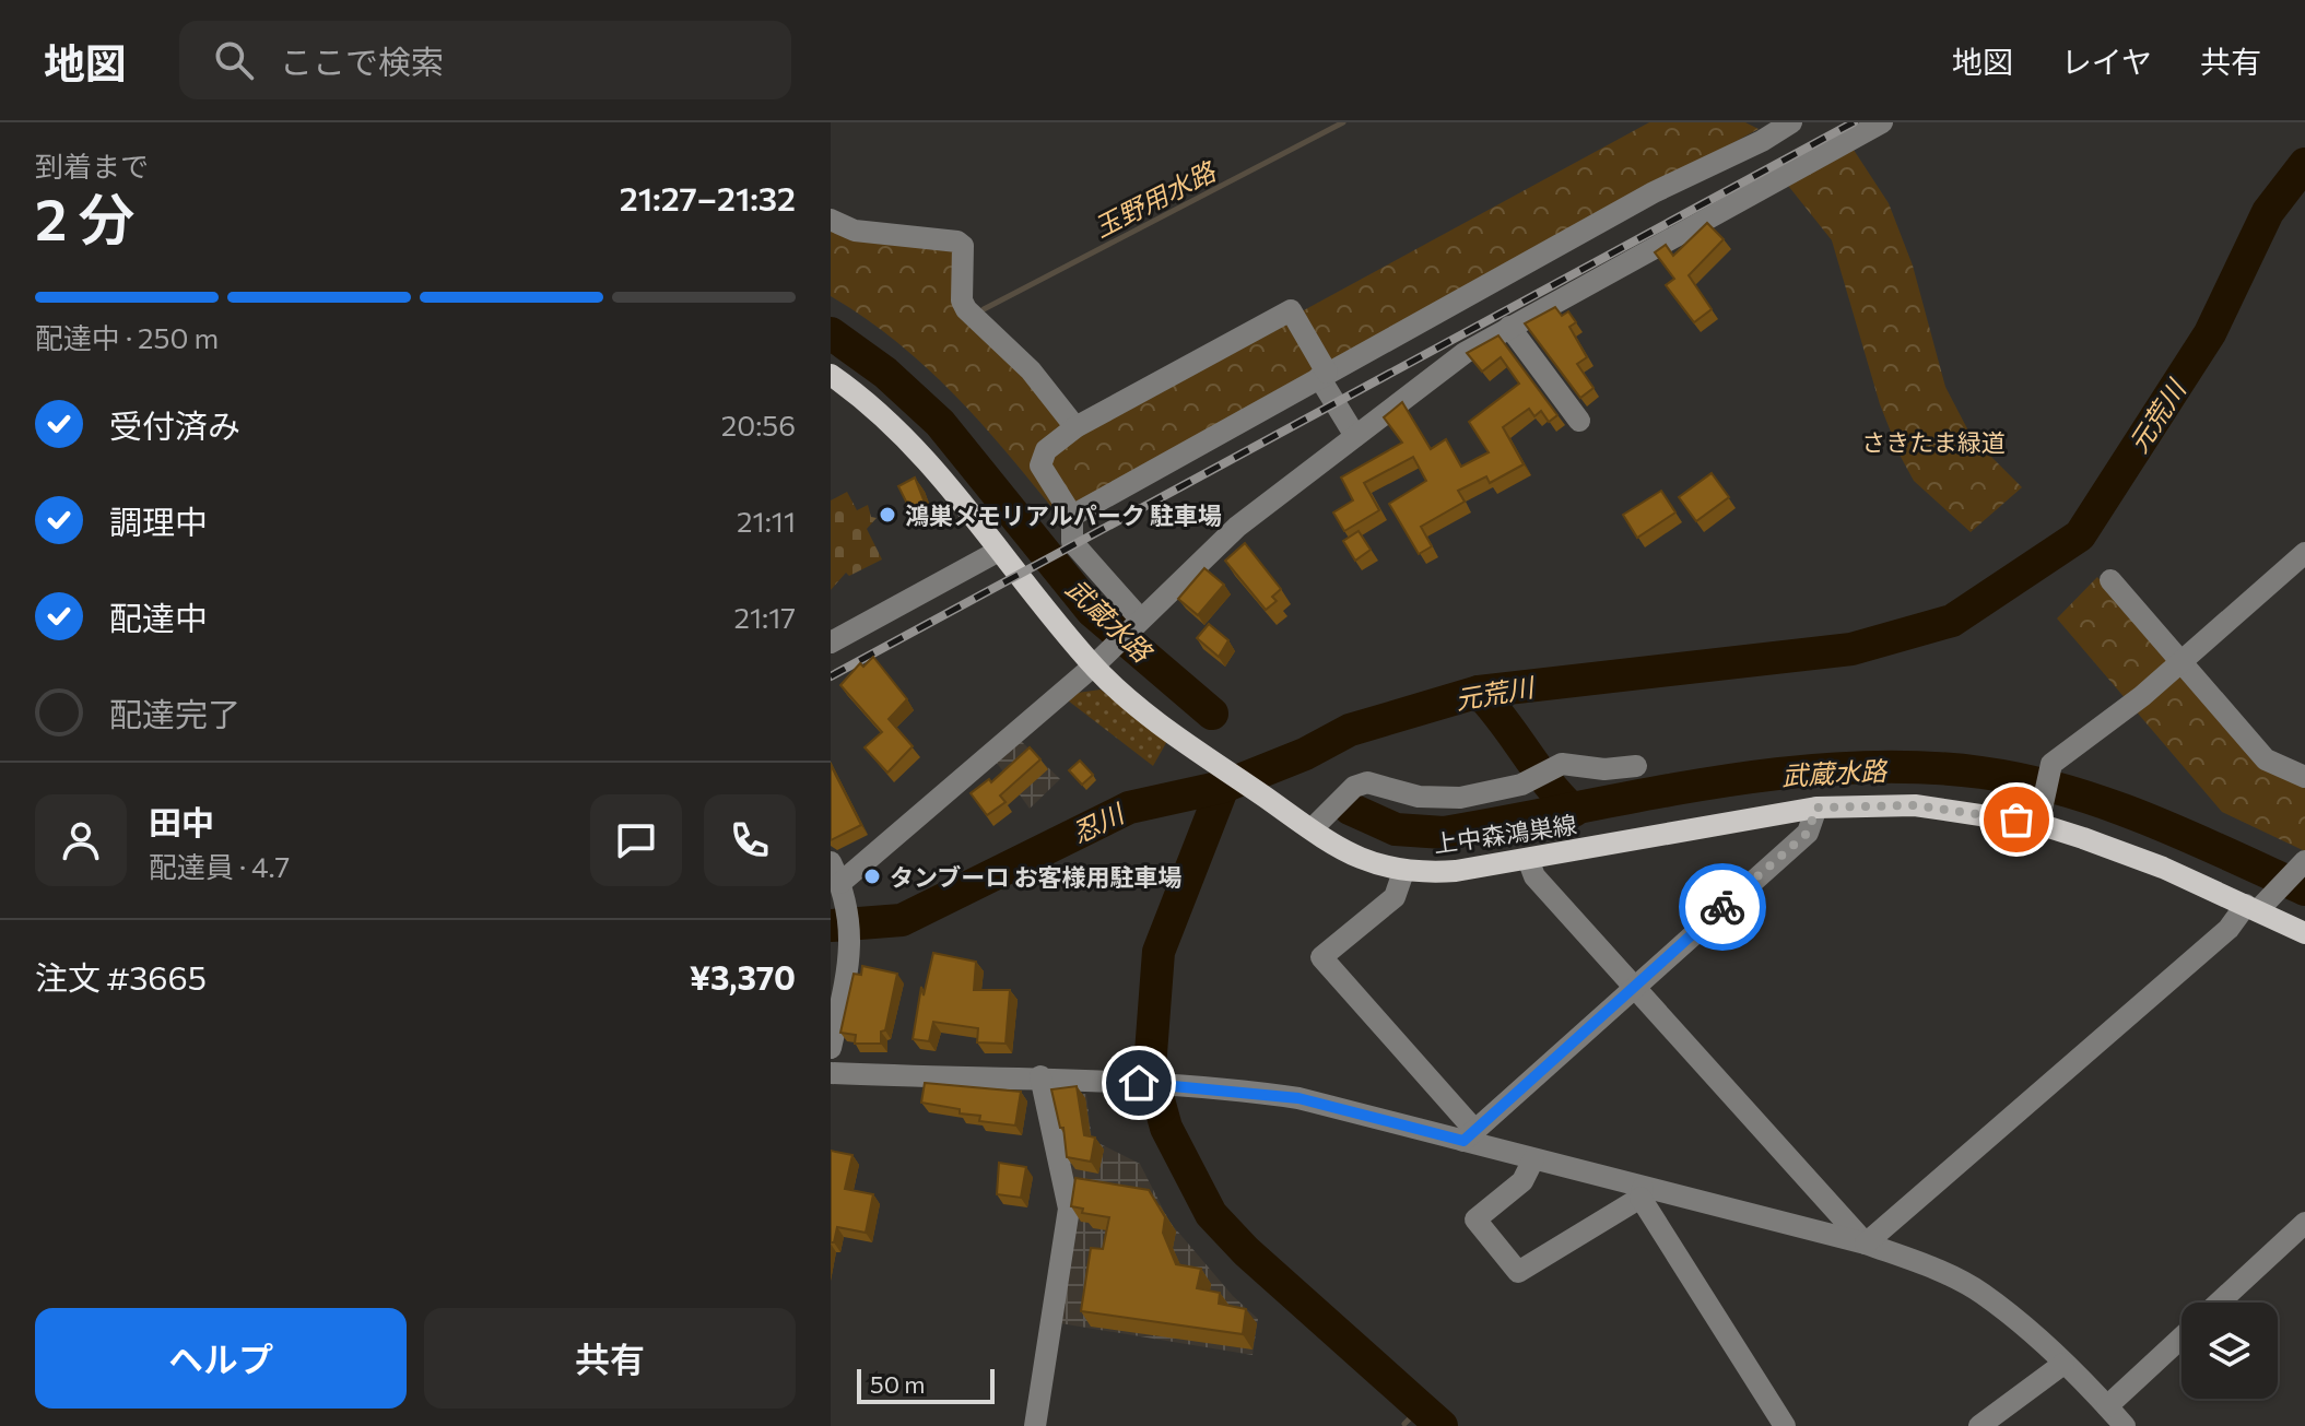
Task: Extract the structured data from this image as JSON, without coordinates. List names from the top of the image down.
{
  "streets": {
    "main road": ["上中森鴻巣線"]
  },
  "water": [
    "玉野用水路",
    "元荒川",
    "武蔵水路",
    "忍川"
  ],
  "parks": ["さきたま緑道"],
  "places": ["鴻巣メモリアルパーク 駐車場", "タンブーロ お客様用駐車場"],
  "scale_bar": "50 m",
  "page": {
    "header": "地図",
    "search": "ここで検索",
    "nav": ["地図", "レイヤ", "共有"],
    "heading": ["2 分", "到着まで", "21:27–21:32"],
    "panel": [
      "田中",
      "配達員 · 4.7",
      "注文 #3665",
      "¥3,370"
    ],
    "bar": "配達中 · 250 m",
    "list": [
      ["受付済み", "20:56"],
      ["調理中", "21:11"],
      ["配達中", "21:17"],
      "配達完了"
    ],
    "buttons": ["ヘルプ", "共有"],
    "scale": "50 m"
  }
}
